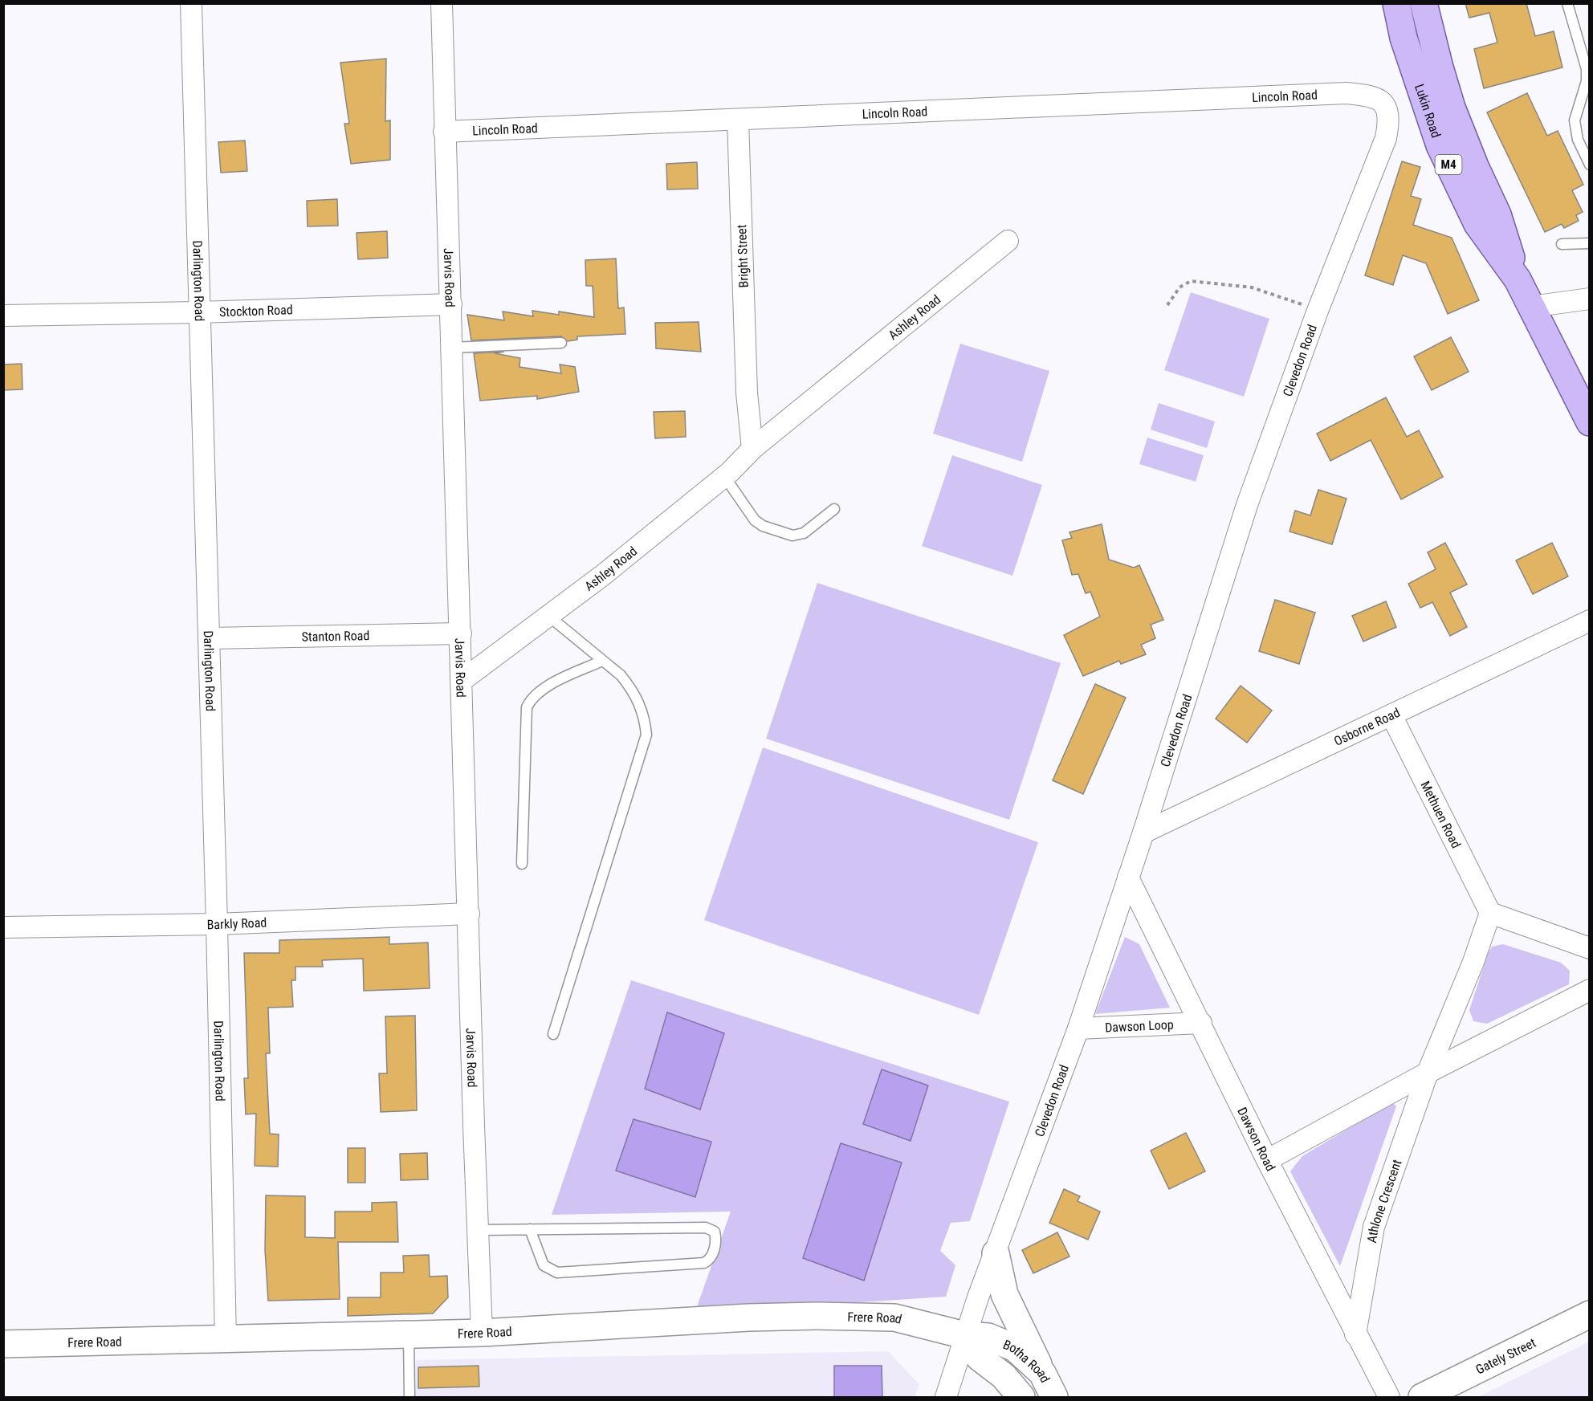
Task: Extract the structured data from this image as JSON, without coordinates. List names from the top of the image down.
{
  "streets": {
    "main road": ["Lukin Road", "M4"],
    "street": [
      "Lincoln Road",
      "Bright Street",
      "Jarvis Road",
      "Darlington Road",
      "Stockton Road",
      "Ashley Road",
      "Clevedon Road",
      "Stanton Road",
      "Osborne Road",
      "Methuen Road",
      "Barkly Road",
      "Dawson Loop",
      "Dawson Road",
      "Athlone Crescent",
      "Frere Road",
      "Gately Street",
      "Botha Road"
    ]
  },
  "crossings": [
    ["Lincoln Road", "Bright Street"],
    ["Lincoln Road", "Jarvis Road"],
    ["Lincoln Road", "Clevedon Road"],
    ["Bright Street", "Ashley Road"],
    ["Jarvis Road", "Stockton Road"],
    ["Jarvis Road", "Ashley Road"],
    ["Jarvis Road", "Stanton Road"],
    ["Jarvis Road", "Barkly Road"],
    ["Jarvis Road", "Frere Road"],
    ["Darlington Road", "Stockton Road"],
    ["Darlington Road", "Stanton Road"],
    ["Darlington Road", "Barkly Road"],
    ["Darlington Road", "Frere Road"],
    ["Clevedon Road", "Osborne Road"],
    ["Clevedon Road", "Dawson Loop"],
    ["Clevedon Road", "Dawson Road"],
    ["Clevedon Road", "Frere Road"],
    ["Clevedon Road", "Botha Road"],
    ["Osborne Road", "Methuen Road"],
    ["Dawson Loop", "Dawson Road"],
    ["Dawson Road", "Athlone Crescent"],
    ["Frere Road", "Botha Road"]
  ]
}
